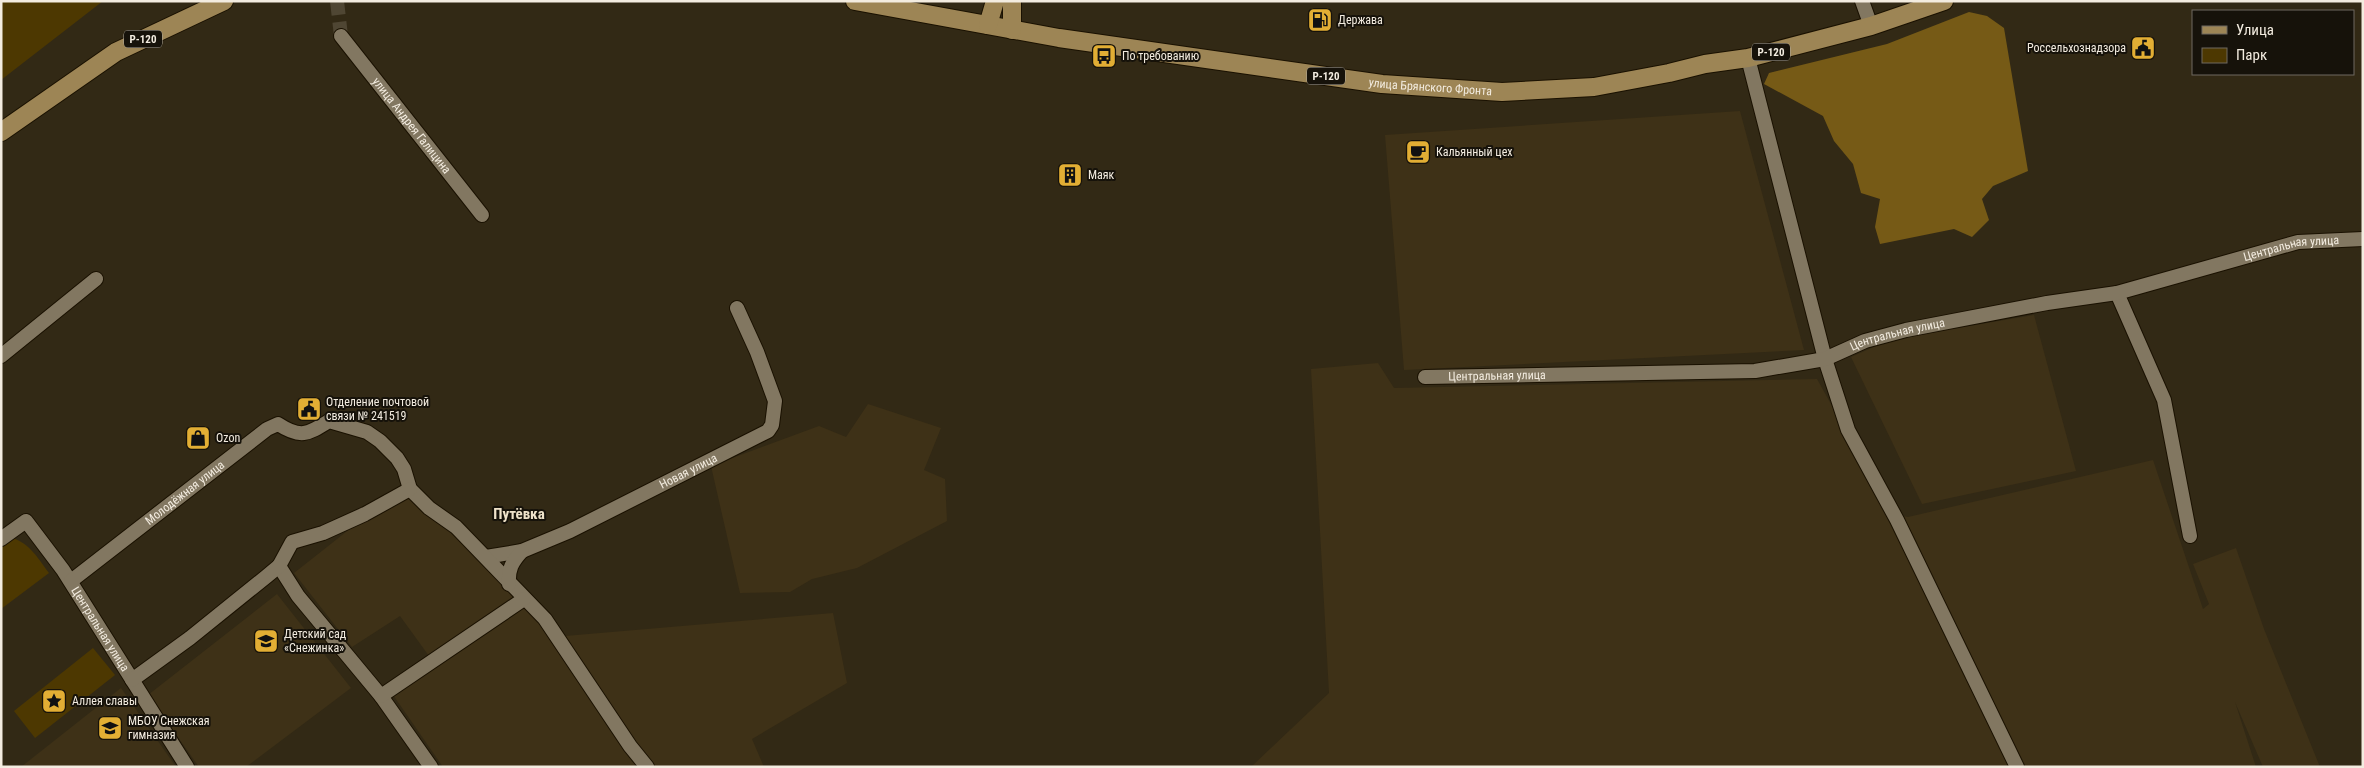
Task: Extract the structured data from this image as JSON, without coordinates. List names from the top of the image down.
{
  "streets": {
    "main road": ["Р-120", "улица Брянского Фронта"],
    "street": [
      "улица Андрея Галицина",
      "Центральная улица",
      "Новая улица",
      "Молодёжная улица"
    ]
  },
  "crossings": [
    ["Р-120", "улица Брянского Фронта"],
    ["Центральная улица", "Молодёжная улица"]
  ],
  "districts": ["Путёвка"],
  "places": {
    "fuel station": ["Держава"],
    "public building": ["Россельхознадзора", "Отделение почтовой связи № 241519"],
    "bus stop": ["По требованию"],
    "cafe": ["Кальянный цех"],
    "building": ["Маяк"],
    "shop": ["Ozon"],
    "school or university": ["Детский сад «Снежинка»", "МБОУ Снежская гимназия"],
    "place": ["Аллея славы"]
  },
  "legend": ["Улица", "Парк"]
}
